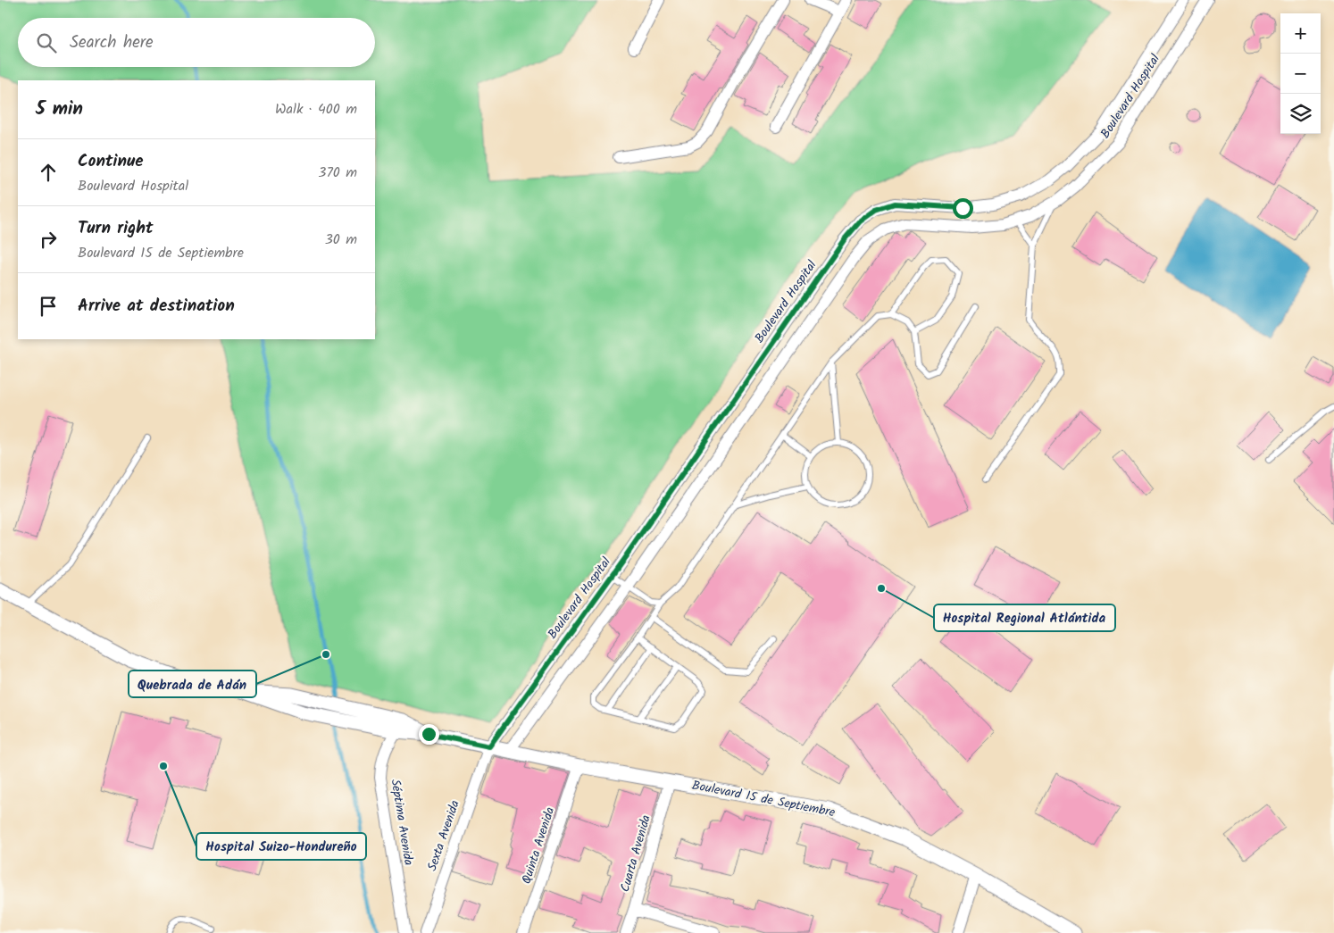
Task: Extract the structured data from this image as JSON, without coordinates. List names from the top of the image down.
{
  "streets": {
    "street": [
      "Boulevard Hospital",
      "Boulevard 15 de Septiembre",
      "Séptima Avenida",
      "Sexta Avenida",
      "Quinta Avenida",
      "Cuarta Avenida"
    ]
  },
  "crossings": [
    ["Boulevard Hospital", "Boulevard 15 de Septiembre"],
    ["Boulevard Hospital", "Sexta Avenida"],
    ["Boulevard 15 de Septiembre", "Séptima Avenida"],
    ["Boulevard 15 de Septiembre", "Sexta Avenida"],
    ["Boulevard 15 de Septiembre", "Quinta Avenida"],
    ["Boulevard 15 de Septiembre", "Cuarta Avenida"]
  ],
  "places": ["Hospital Regional Atlántida", "Quebrada de Adán", "Hospital Suizo-Hondureño"],
  "page": {
    "map_buttons": ["+", "−"],
    "search": "Search here",
    "heading": ["5 min", "Walk · 400 m"],
    "list": [
      ["Continue", "Boulevard Hospital", "370 m"],
      ["Turn right", "Boulevard 15 de Septiembre", "30 m"],
      "Arrive at destination"
    ]
  }
}
